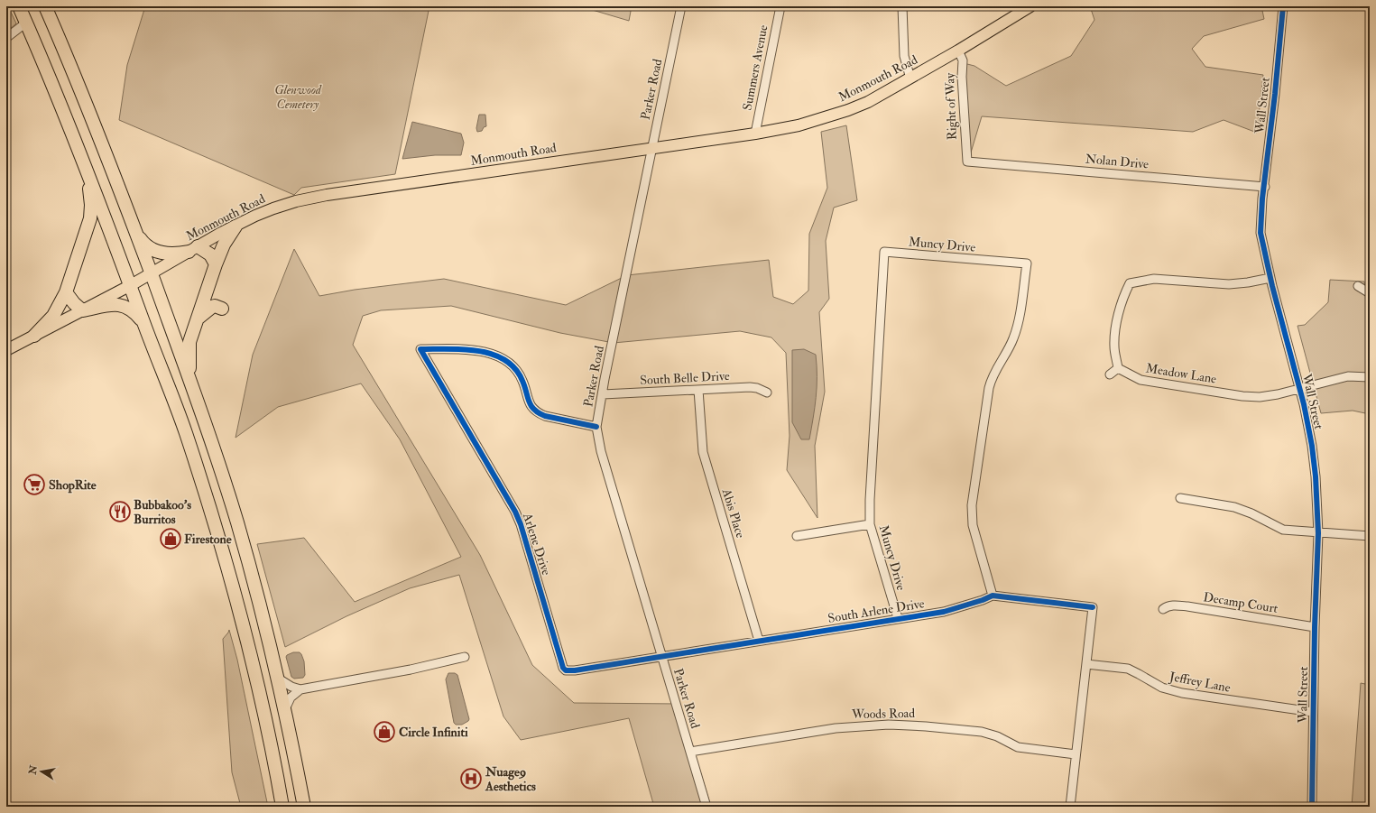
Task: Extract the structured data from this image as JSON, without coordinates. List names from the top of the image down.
{
  "streets": {
    "main road": ["Monmouth Road"],
    "street": [
      "Summers Avenue",
      "Parker Road",
      "Wall Street",
      "Right of Way",
      "Nolan Drive",
      "Muncy Drive",
      "Meadow Lane",
      "South Belle Drive",
      "Abis Place",
      "Arlene Drive",
      "Decamp Court",
      "South Arlene Drive",
      "Jeffrey Lane",
      "Woods Road"
    ]
  },
  "crossings": [
    ["Summers Avenue", "Monmouth Road"],
    ["Monmouth Road", "Parker Road"],
    ["Monmouth Road", "Right of Way"],
    ["Parker Road", "South Belle Drive"],
    ["Parker Road", "Arlene Drive"],
    ["Parker Road", "South Arlene Drive"],
    ["Parker Road", "Woods Road"],
    ["Wall Street", "Nolan Drive"],
    ["Wall Street", "Meadow Lane"],
    ["Wall Street", "Decamp Court"],
    ["Wall Street", "Jeffrey Lane"],
    ["Right of Way", "Nolan Drive"],
    ["Muncy Drive", "South Arlene Drive"],
    ["South Belle Drive", "Abis Place"],
    ["Abis Place", "South Arlene Drive"],
    ["Arlene Drive", "South Arlene Drive"],
    ["South Arlene Drive", "Jeffrey Lane"],
    ["South Arlene Drive", "Woods Road"]
  ],
  "parks": ["Glenwood Cemetery"],
  "places": {
    "supermarket": ["ShopRite"],
    "restaurant": ["Bubbakoo's Burritos"],
    "shop": ["Firestone", "Circle Infiniti"],
    "hospital": ["Nuage9 Aesthetics"]
  },
  "north": "left"
}
